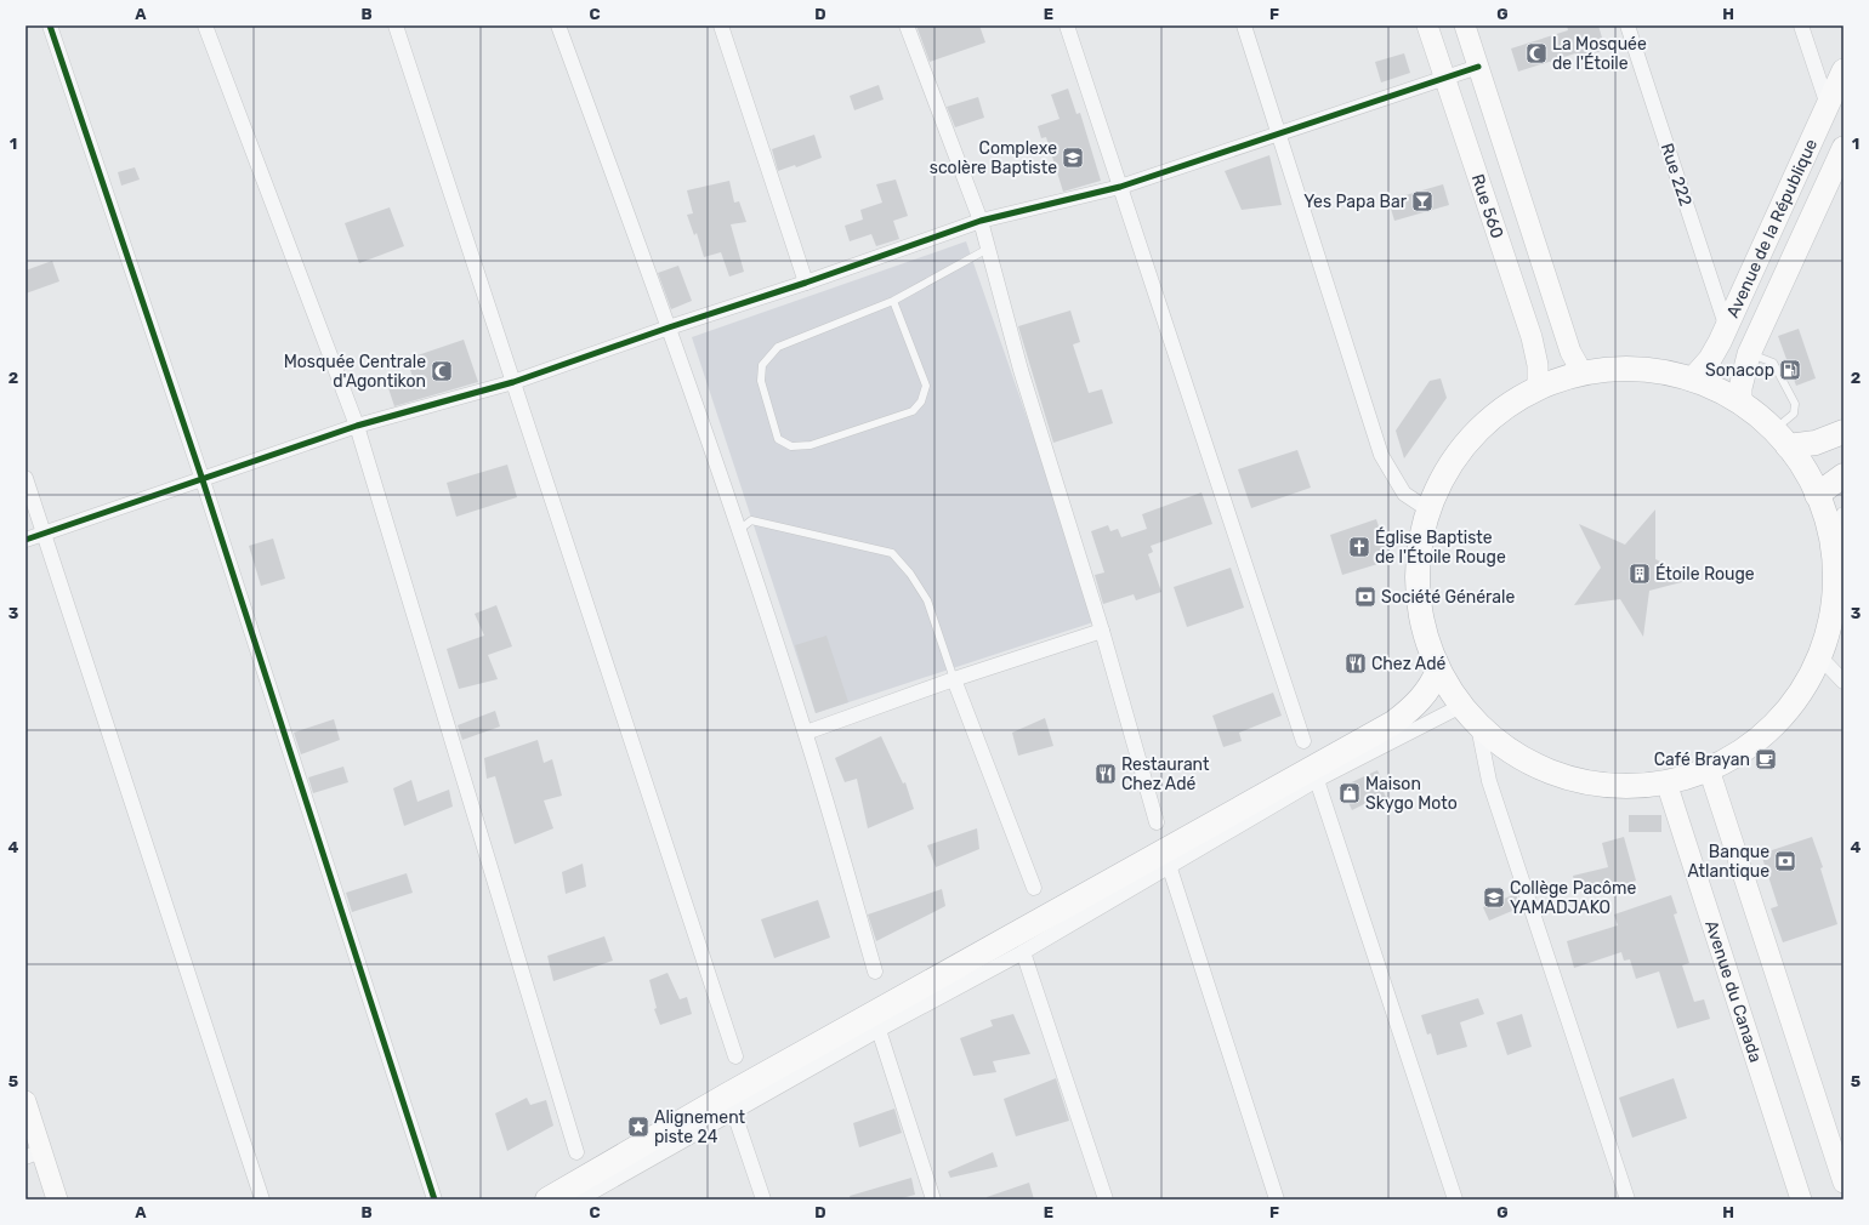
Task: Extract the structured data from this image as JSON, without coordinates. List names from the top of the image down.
{
  "streets": {
    "main road": ["Rue 560", "Avenue de la République", "Avenue du Canada"],
    "street": ["Rue 222"]
  },
  "crossings": [
    ["Rue 222", "Avenue de la République"]
  ],
  "places": {
    "mosque": ["La Mosquée de l'Étoile", "Mosquée Centrale d'Agontikon"],
    "school or university": ["Complexe scolère Baptiste", "Collège Pacôme YAMADJAKO"],
    "bar": ["Yes Papa Bar"],
    "fuel station": ["Sonacop"],
    "church": ["Église Baptiste de l'Étoile Rouge"],
    "building": ["Étoile Rouge"],
    "bank": ["Société Générale", "Banque Atlantique"],
    "restaurant": ["Chez Adé", "Restaurant Chez Adé"],
    "cafe": ["Café Brayan"],
    "shop": ["Maison Skygo Moto"],
    "place": ["Alignement piste 24"]
  },
  "grid": {
    "columns": [
      "A",
      "B",
      "C",
      "D",
      "E",
      "F",
      "G",
      "H"
    ],
    "rows": [
      "1",
      "2",
      "3",
      "4",
      "5"
    ]
  }
}
